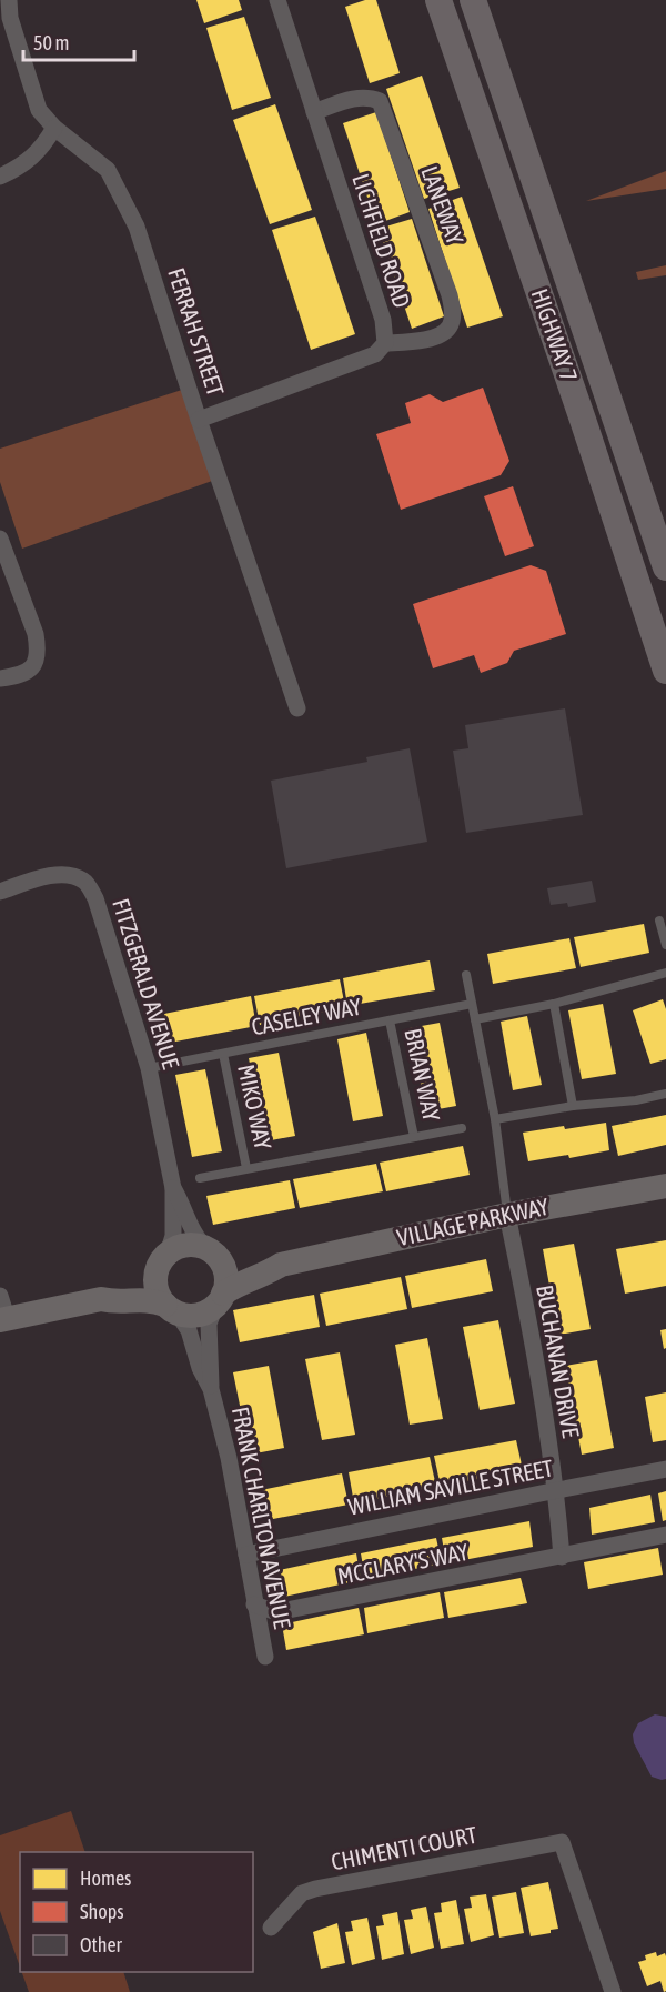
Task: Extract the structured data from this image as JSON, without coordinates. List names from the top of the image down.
{
  "streets": {
    "main road": ["HIGHWAY 7", "VILLAGE PARKWAY"],
    "street": [
      "LANEWAY",
      "LICHFIELD ROAD",
      "FERRAH STREET",
      "FITZGERALD AVENUE",
      "BUCHANAN DRIVE",
      "WILLIAM SAVILLE STREET",
      "FRANK CHARLTON AVENUE",
      "MCCLARY'S WAY",
      "CHIMENTI COURT"
    ],
    "lane": ["CASELEY WAY", "BRIAN WAY", "MIKO WAY"]
  },
  "crossings": [
    ["LANEWAY", "LICHFIELD ROAD"],
    ["LICHFIELD ROAD", "FERRAH STREET"],
    ["FITZGERALD AVENUE", "CASELEY WAY"],
    ["FITZGERALD AVENUE", "VILLAGE PARKWAY"],
    ["FITZGERALD AVENUE", "FRANK CHARLTON AVENUE"],
    ["CASELEY WAY", "BRIAN WAY"],
    ["CASELEY WAY", "MIKO WAY"],
    ["VILLAGE PARKWAY", "BUCHANAN DRIVE"],
    ["VILLAGE PARKWAY", "FRANK CHARLTON AVENUE"],
    ["BUCHANAN DRIVE", "WILLIAM SAVILLE STREET"],
    ["BUCHANAN DRIVE", "MCCLARY'S WAY"],
    ["WILLIAM SAVILLE STREET", "FRANK CHARLTON AVENUE"],
    ["FRANK CHARLTON AVENUE", "MCCLARY'S WAY"]
  ],
  "legend": ["Homes", "Shops", "Other"],
  "scale_bar": "50 m"
}
